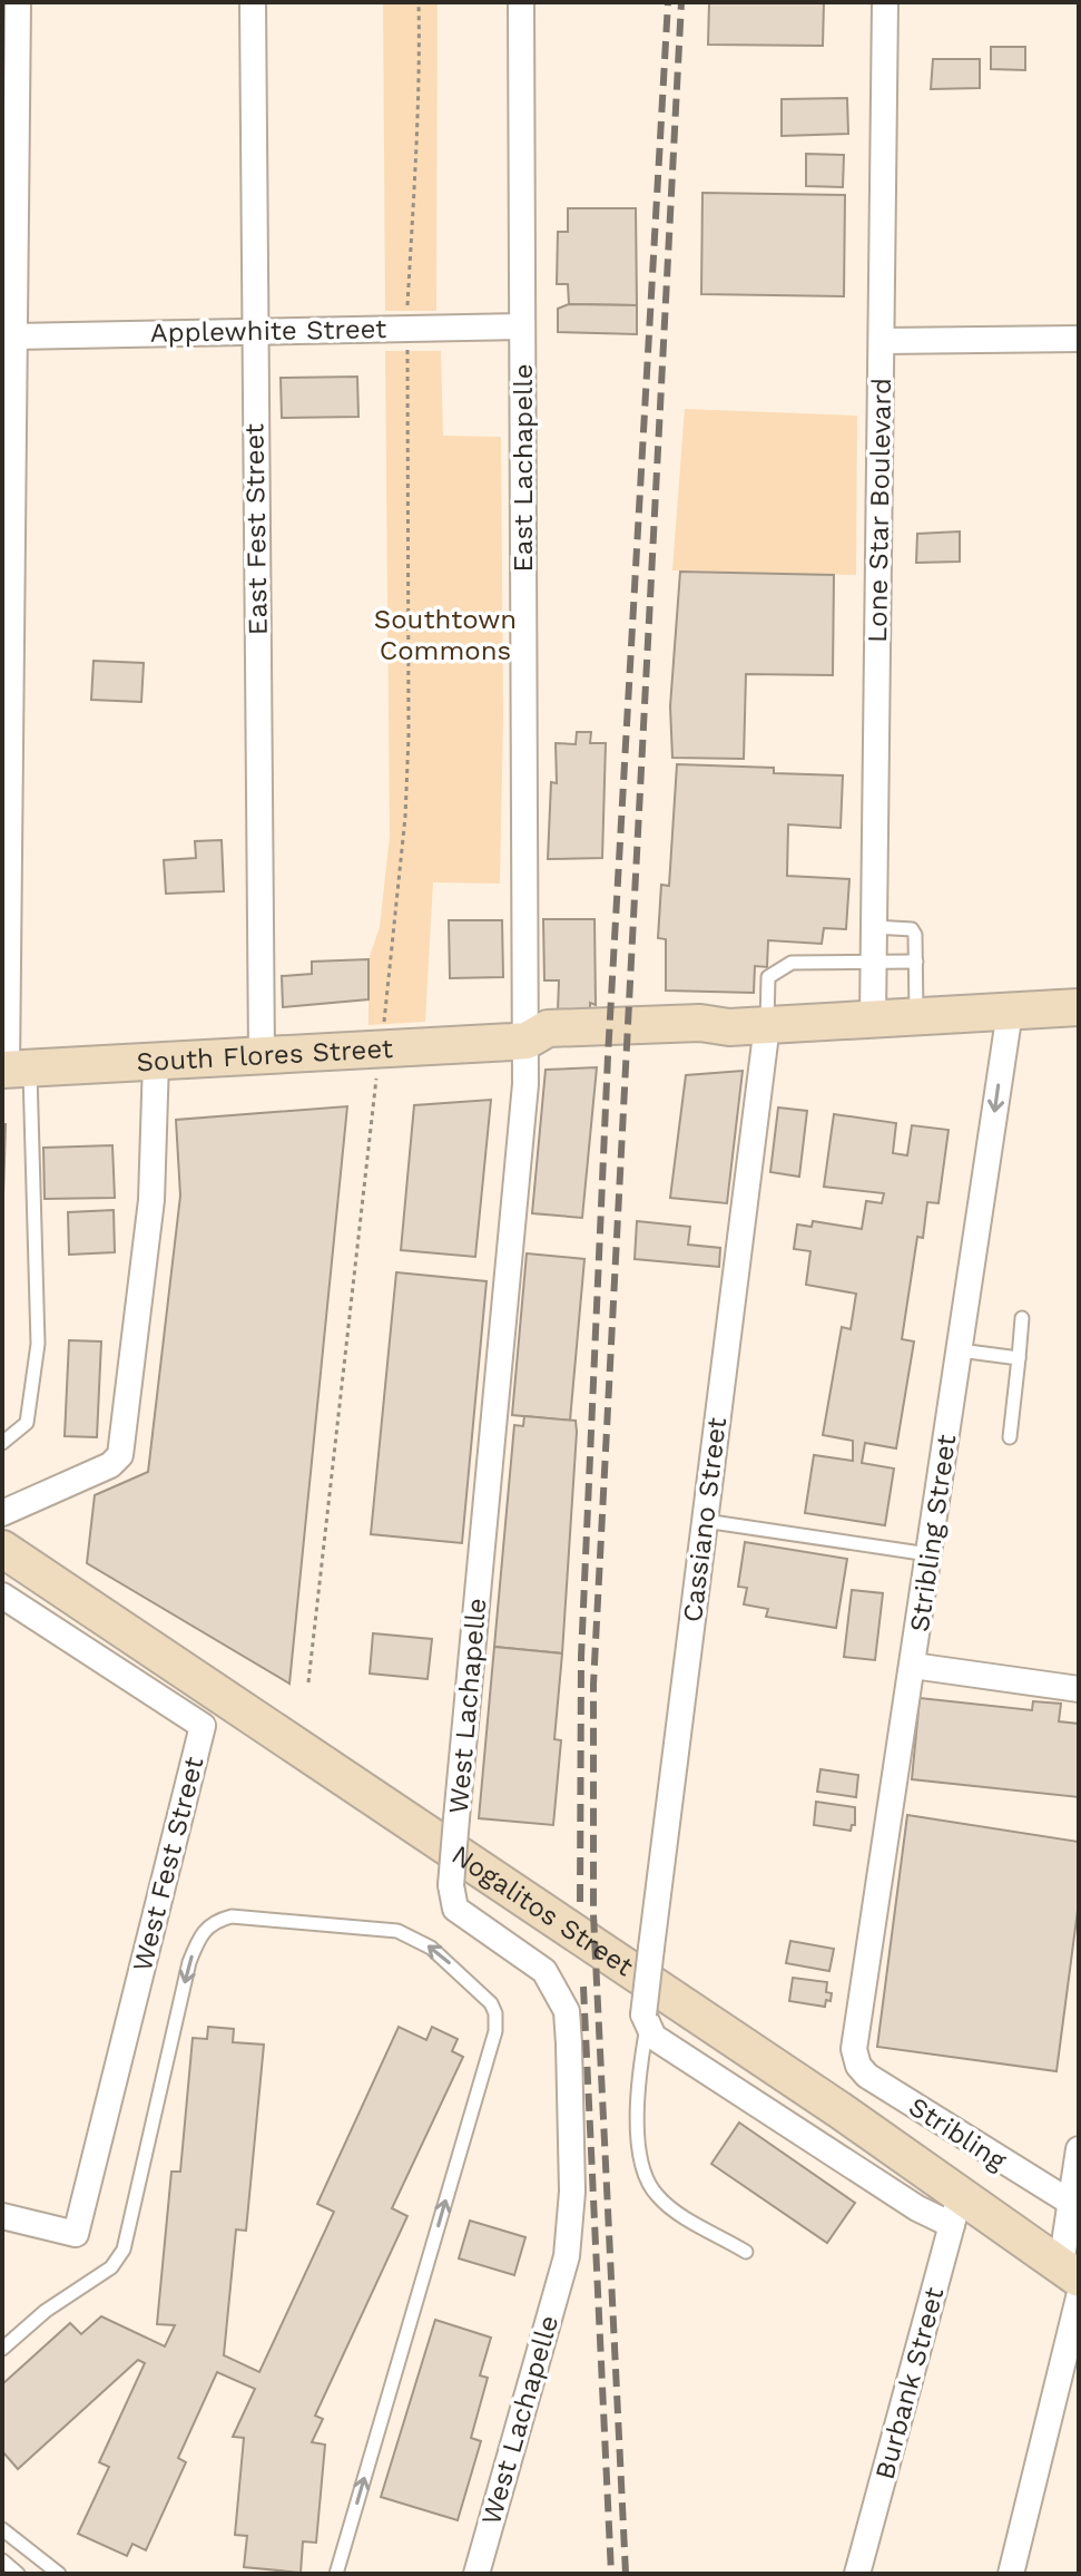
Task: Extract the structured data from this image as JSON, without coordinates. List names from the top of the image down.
{
  "streets": {
    "main road": ["South Flores Street", "Nogalitos Street"],
    "street": [
      "Applewhite Street",
      "East Lachapelle",
      "Lone Star Boulevard",
      "East Fest Street",
      "Cassiano Street",
      "Stribling Street",
      "West Lachapelle",
      "West Fest Street",
      "Stribling",
      "Burbank Street"
    ]
  },
  "crossings": [
    ["Applewhite Street", "East Lachapelle"],
    ["Applewhite Street", "East Fest Street"],
    ["East Lachapelle", "South Flores Street"],
    ["East Lachapelle", "West Lachapelle"],
    ["Lone Star Boulevard", "South Flores Street"],
    ["East Fest Street", "South Flores Street"],
    ["South Flores Street", "Cassiano Street"],
    ["South Flores Street", "Stribling Street"],
    ["South Flores Street", "West Lachapelle"],
    ["Cassiano Street", "Nogalitos Street"],
    ["Stribling Street", "Stribling"],
    ["Nogalitos Street", "Burbank Street"]
  ],
  "parks": ["Southtown Commons"]
}
